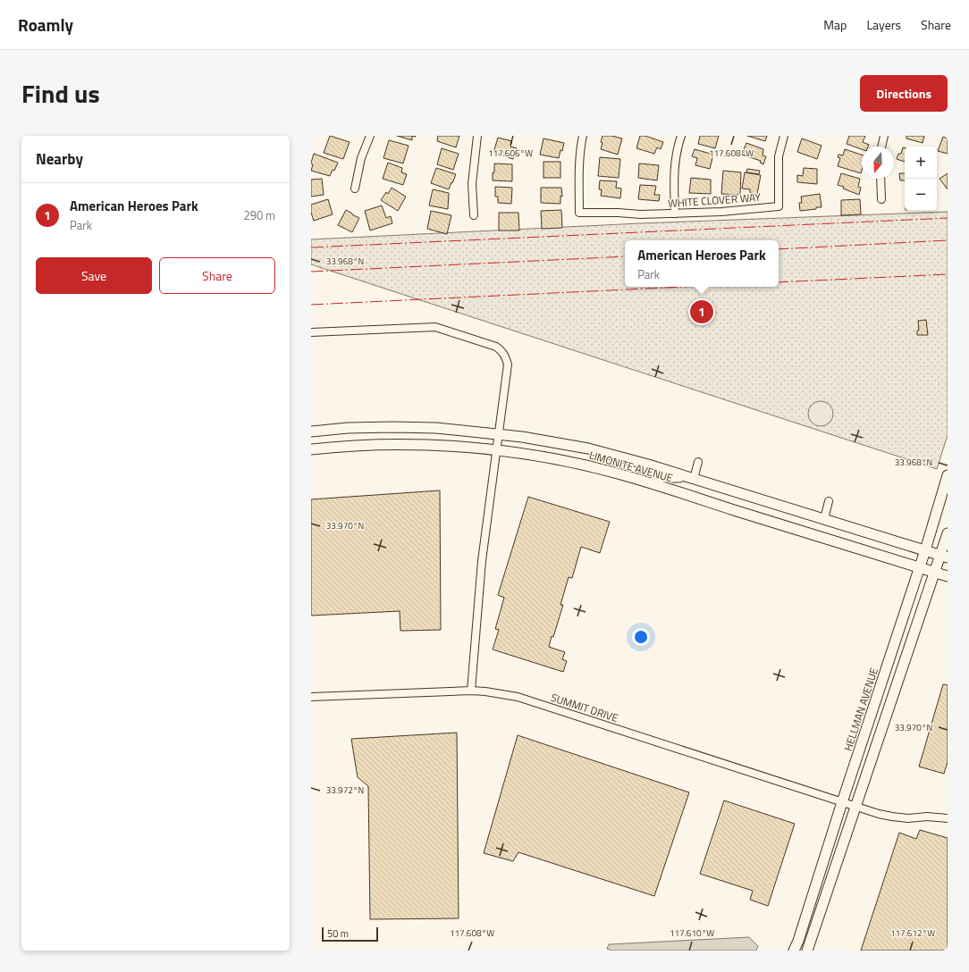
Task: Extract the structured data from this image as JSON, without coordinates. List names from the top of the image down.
{
  "streets": {
    "main road": ["LIMONITE AVENUE", "HELLMAN AVENUE"],
    "street": ["WHITE CLOVER WAY", "SUMMIT DRIVE"]
  },
  "crossings": [
    ["LIMONITE AVENUE", "HELLMAN AVENUE"],
    ["SUMMIT DRIVE", "HELLMAN AVENUE"]
  ],
  "scale_bar": "50 m",
  "north": "bottom",
  "page": {
    "header": "Roamly",
    "nav": ["Map", "Layers", "Share"],
    "title": "Find us",
    "buttons": [
      "Directions",
      ["Save", "Share"]
    ],
    "heading": "Nearby",
    "map_buttons": ["+", "−"],
    "list": [
      {
        "mark": "1",
        "name": "American Heroes Park",
        "note": "Park",
        "value": "290 m"
      }
    ],
    "popup": ["American Heroes Park", "Park"],
    "pins": "1",
    "scale": "50 m"
  },
  "coordinates": [
    "117.606°W",
    "117.608°W",
    "33.968°N",
    "33.970°N",
    "33.972°N",
    "117.610°W",
    "117.612°W"
  ]
}
